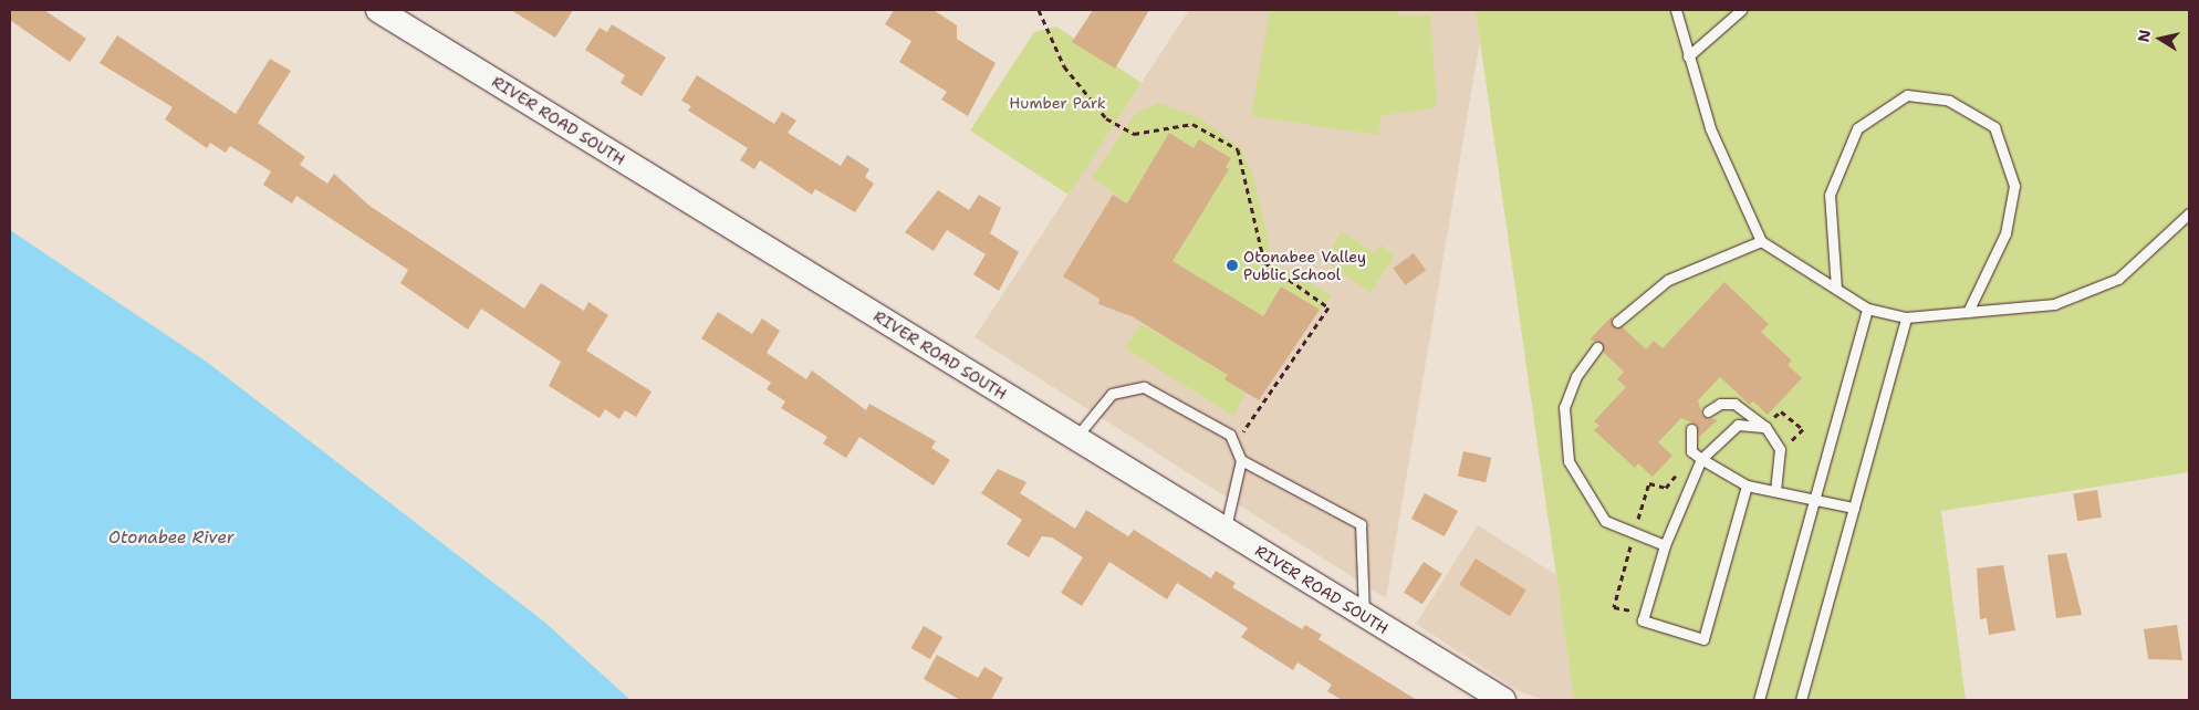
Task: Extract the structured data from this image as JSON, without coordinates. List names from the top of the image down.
{
  "streets": {
    "street": ["RIVER ROAD SOUTH"]
  },
  "water": ["Otonabee River"],
  "parks": ["Humber Park"],
  "places": ["Otonabee Valley Public School"],
  "north": "left"
}
